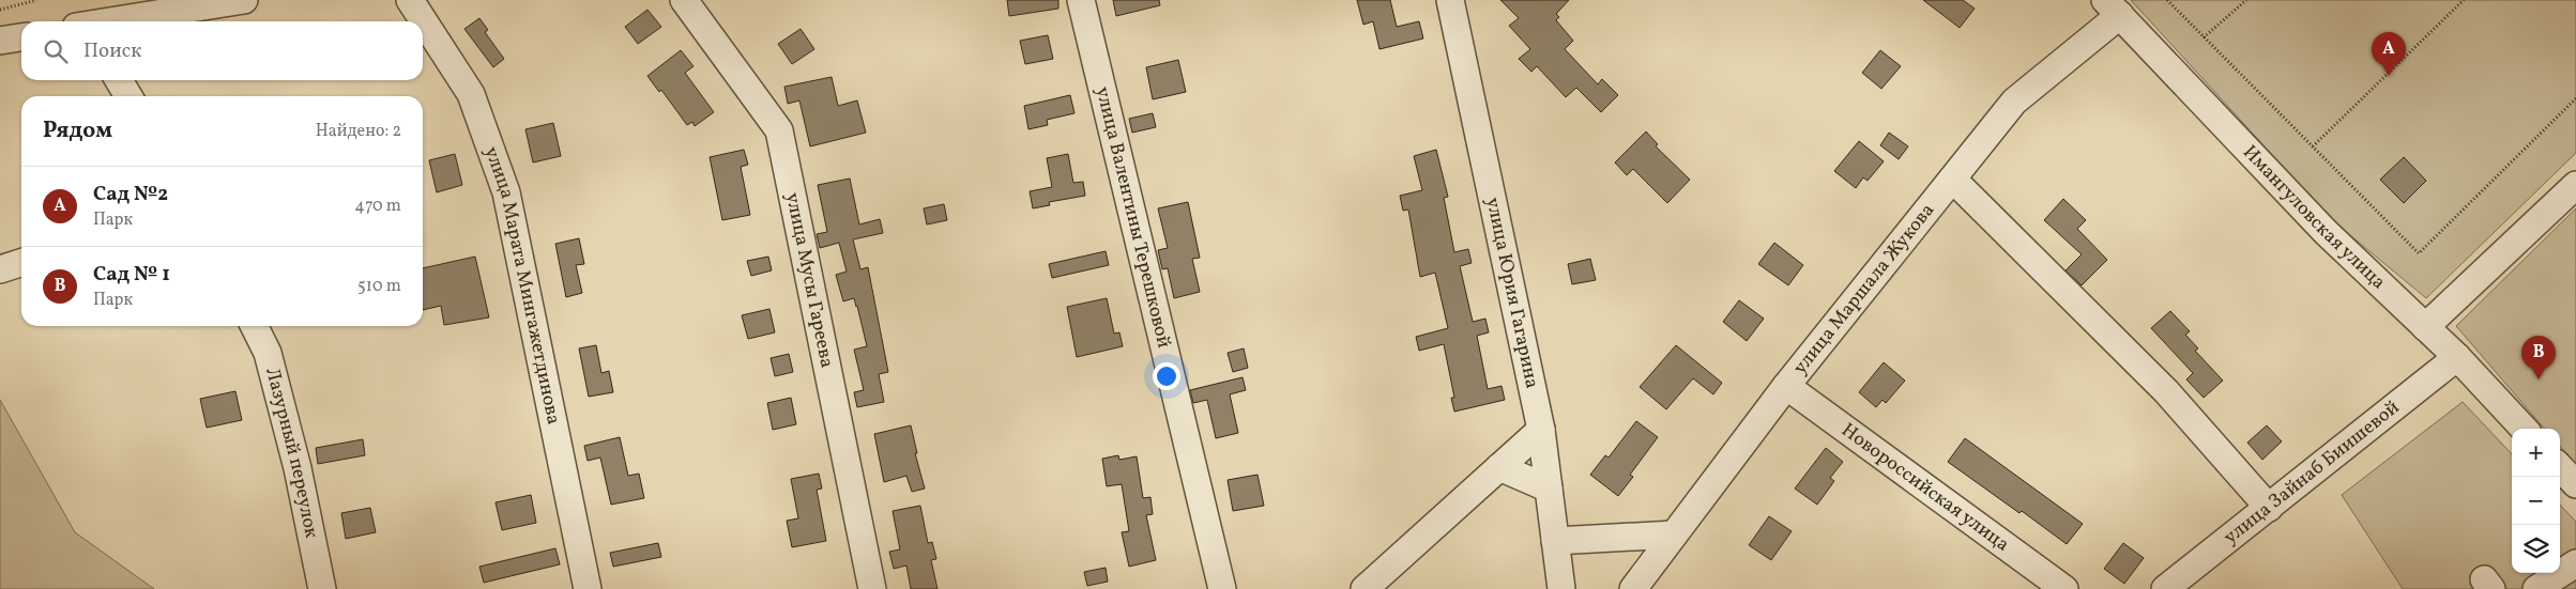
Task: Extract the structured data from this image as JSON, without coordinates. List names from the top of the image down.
{
  "streets": {
    "street": [
      "улица Валентины Терешковой",
      "Имангуловская улица",
      "улица Мусы Гареева",
      "улица Марата Мингажетдинова",
      "улица Маршала Жукова",
      "улица Юрия Гагарина",
      "Лазурный переулок",
      "улица Зайнаб Биишевой",
      "Новороссийская улица"
    ]
  },
  "crossings": [
    ["Имангуловская улица", "улица Маршала Жукова"],
    ["Имангуловская улица", "улица Зайнаб Биишевой"],
    ["улица Маршала Жукова", "Новороссийская улица"]
  ],
  "page": {
    "search": "Поиск",
    "pins": ["A", "B"],
    "heading": ["Рядом", "Найдено: 2"],
    "list": [
      {
        "mark": "A",
        "name": "Сад №2",
        "note": "Парк",
        "value": "470 m"
      },
      {
        "mark": "B",
        "name": "Сад № 1",
        "note": "Парк",
        "value": "510 m"
      }
    ],
    "map_buttons": ["+", "−"]
  }
}
